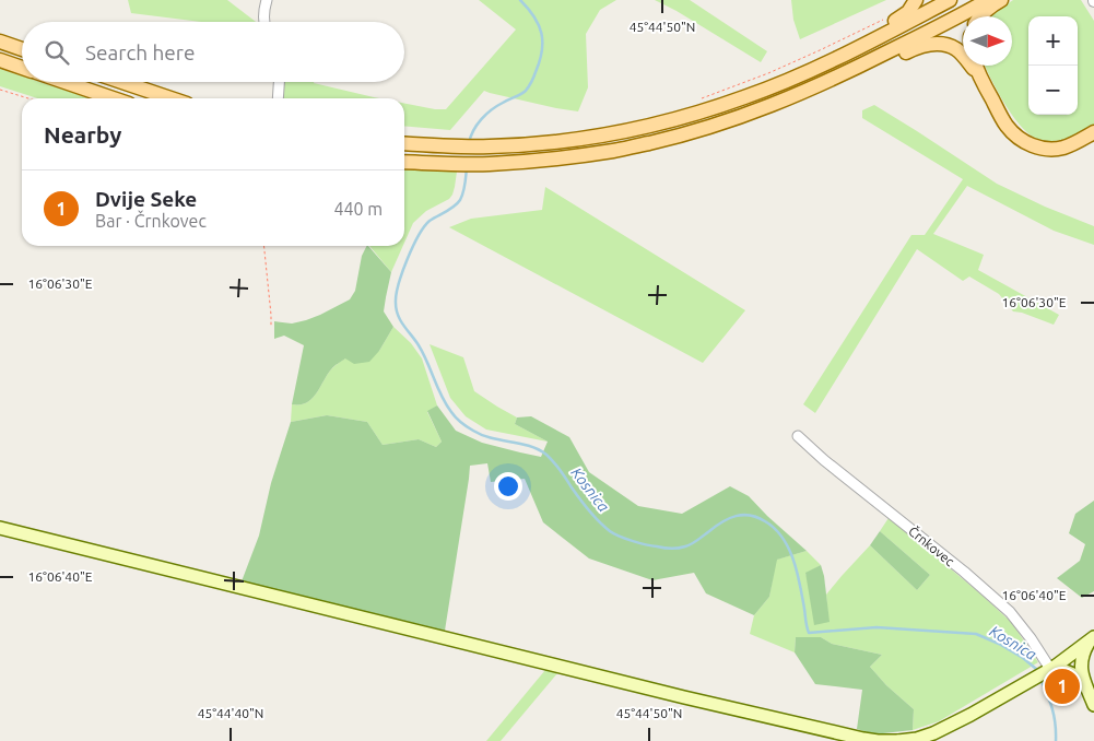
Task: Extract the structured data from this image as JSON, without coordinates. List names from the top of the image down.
{
  "streets": {
    "street": ["Črnkovec"]
  },
  "water": ["Kosnica"],
  "north": "right",
  "page": {
    "map_buttons": ["+", "−"],
    "search": "Search here",
    "heading": "Nearby",
    "list": [
      {
        "mark": "1",
        "name": "Dvije Seke",
        "note": "Bar · Črnkovec",
        "value": "440 m"
      }
    ],
    "pins": "1"
  },
  "coordinates": [
    "45°44'50\"N",
    "16°06'30\"E",
    "16°06'40\"E",
    "45°44'40\"N"
  ]
}
